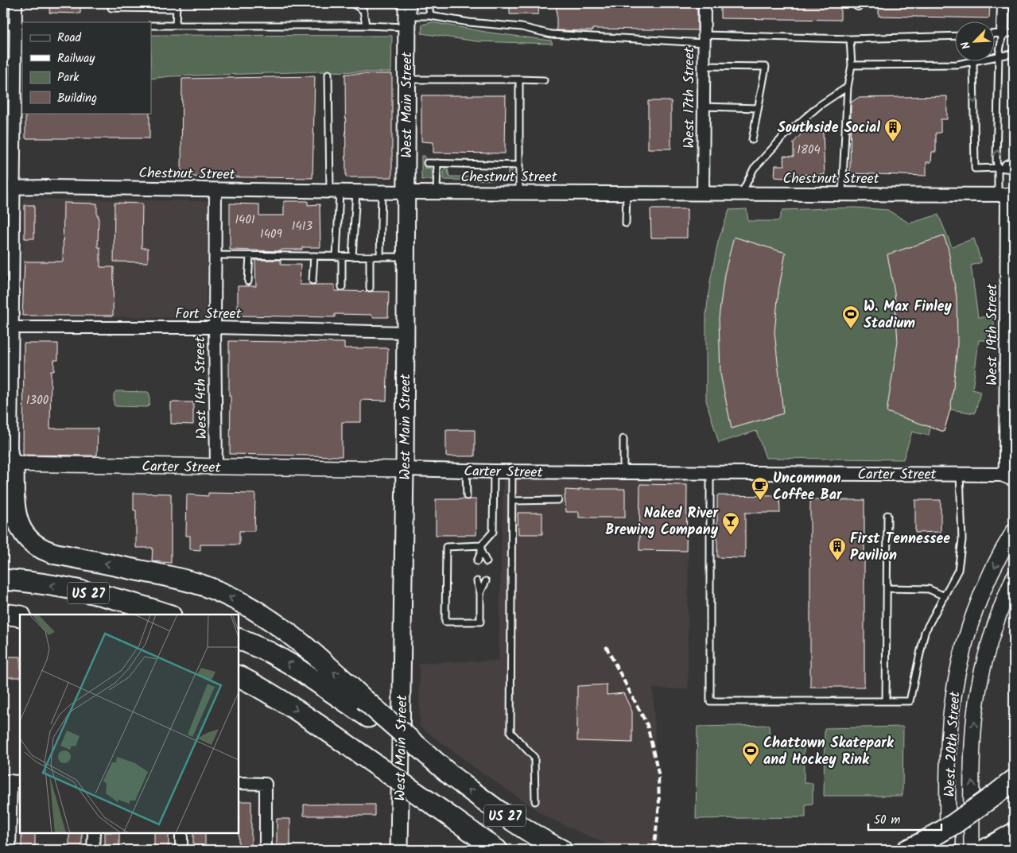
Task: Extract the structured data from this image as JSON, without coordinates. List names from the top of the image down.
{
  "streets": {
    "highway": ["US 27"],
    "main road": ["West Main Street", "Carter Street", "West 20th Street"],
    "street": [
      "West 17th Street",
      "Chestnut Street",
      "Fort Street",
      "West 19th Street",
      "West 14th Street"
    ]
  },
  "crossings": [
    ["West 17th Street", "Chestnut Street"],
    ["West Main Street", "Chestnut Street"],
    ["West Main Street", "Fort Street"],
    ["West Main Street", "Carter Street"],
    ["Chestnut Street", "West 19th Street"],
    ["Chestnut Street", "West 14th Street"],
    ["Fort Street", "West 14th Street"],
    ["West 19th Street", "Carter Street"],
    ["West 14th Street", "Carter Street"]
  ],
  "places": {
    "building": ["Southside Social", "First Tennessee Pavilion"],
    "sports": ["W. Max Finley Stadium", "Chattown Skatepark and Hockey Rink"],
    "cafe": ["Uncommon Coffee Bar"],
    "bar": ["Naked River Brewing Company"]
  },
  "house_numbers": [
    "1804",
    "1401",
    "1413",
    "1409",
    "1300"
  ],
  "legend": [
    "Road",
    "Railway",
    "Park",
    "Building"
  ],
  "scale_bar": "50 m",
  "north": "bottom left"
}
